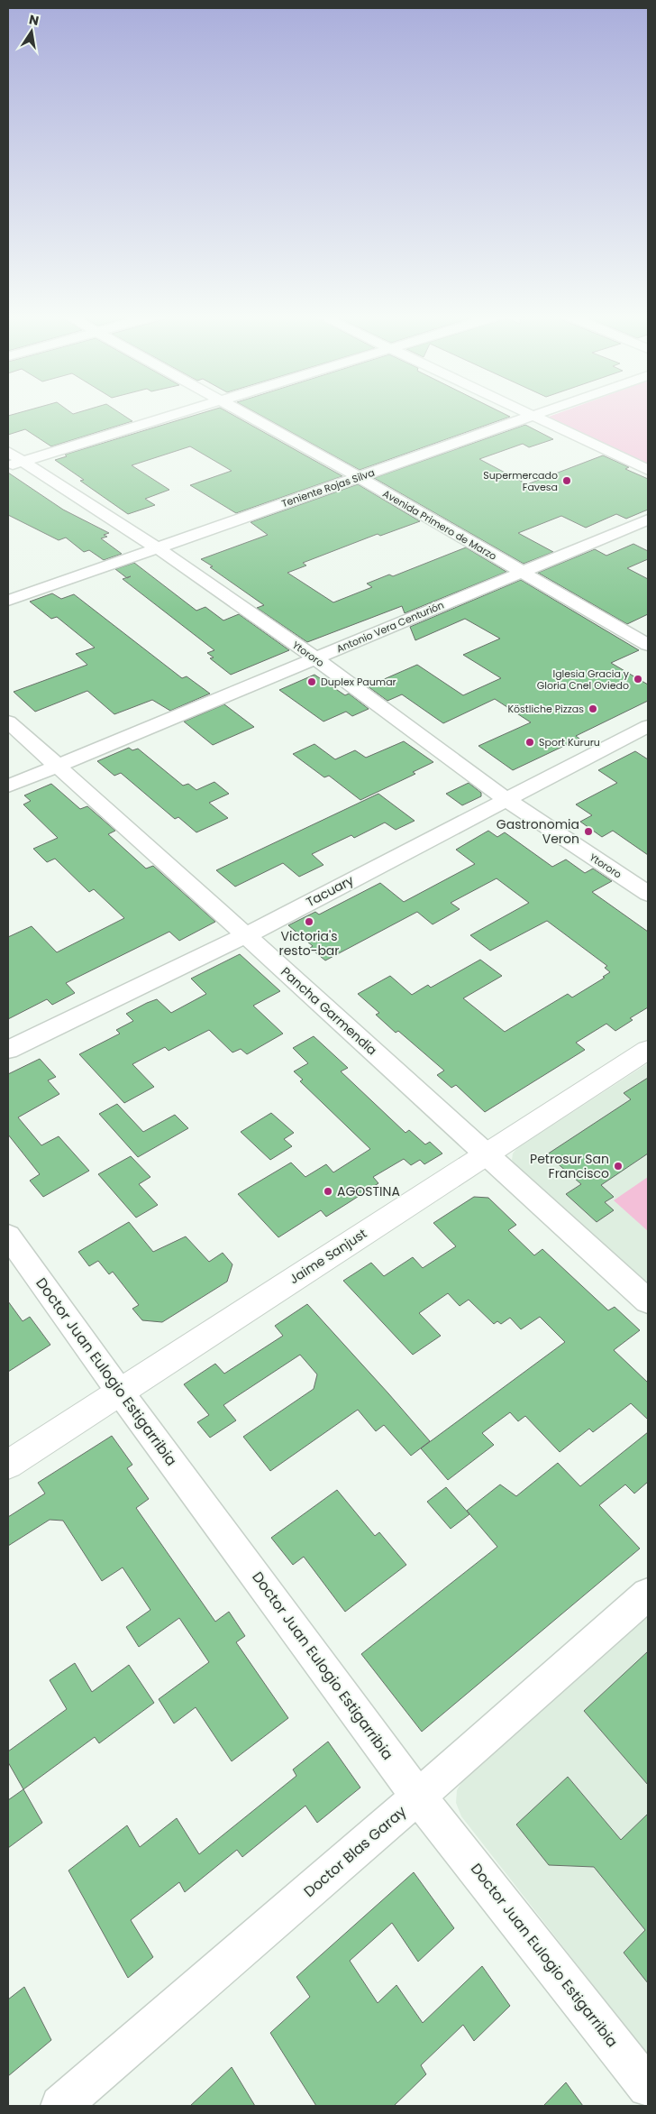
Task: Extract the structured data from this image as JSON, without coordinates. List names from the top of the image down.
{
  "streets": {
    "main road": ["Jaime Sanjust"],
    "street": [
      "Teniente Rojas Silva",
      "Avenida Primero de Marzo",
      "Antonio Vera Centurión",
      "Ytororo",
      "Tacuary",
      "Pancha Garmendia",
      "Doctor Juan Eulogio Estigarribia",
      "Doctor Blas Garay"
    ]
  },
  "crossings": [
    ["Teniente Rojas Silva", "Avenida Primero de Marzo"],
    ["Teniente Rojas Silva", "Ytororo"],
    ["Avenida Primero de Marzo", "Antonio Vera Centurión"],
    ["Antonio Vera Centurión", "Ytororo"],
    ["Antonio Vera Centurión", "Pancha Garmendia"],
    ["Ytororo", "Tacuary"],
    ["Tacuary", "Pancha Garmendia"],
    ["Pancha Garmendia", "Jaime Sanjust"],
    ["Jaime Sanjust", "Doctor Juan Eulogio Estigarribia"],
    ["Doctor Juan Eulogio Estigarribia", "Doctor Blas Garay"]
  ],
  "places": [
    "Supermercado Favesa",
    "Iglesia Gracia y Gloria Cnel Oviedo",
    "Duplex Paumar",
    "Köstliche Pizzas",
    "Sport Kururu",
    "Gastronomia Veron",
    "Victoria's resto-bar",
    "Petrosur San Francisco",
    "AGOSTINA"
  ],
  "north": "top"
}
